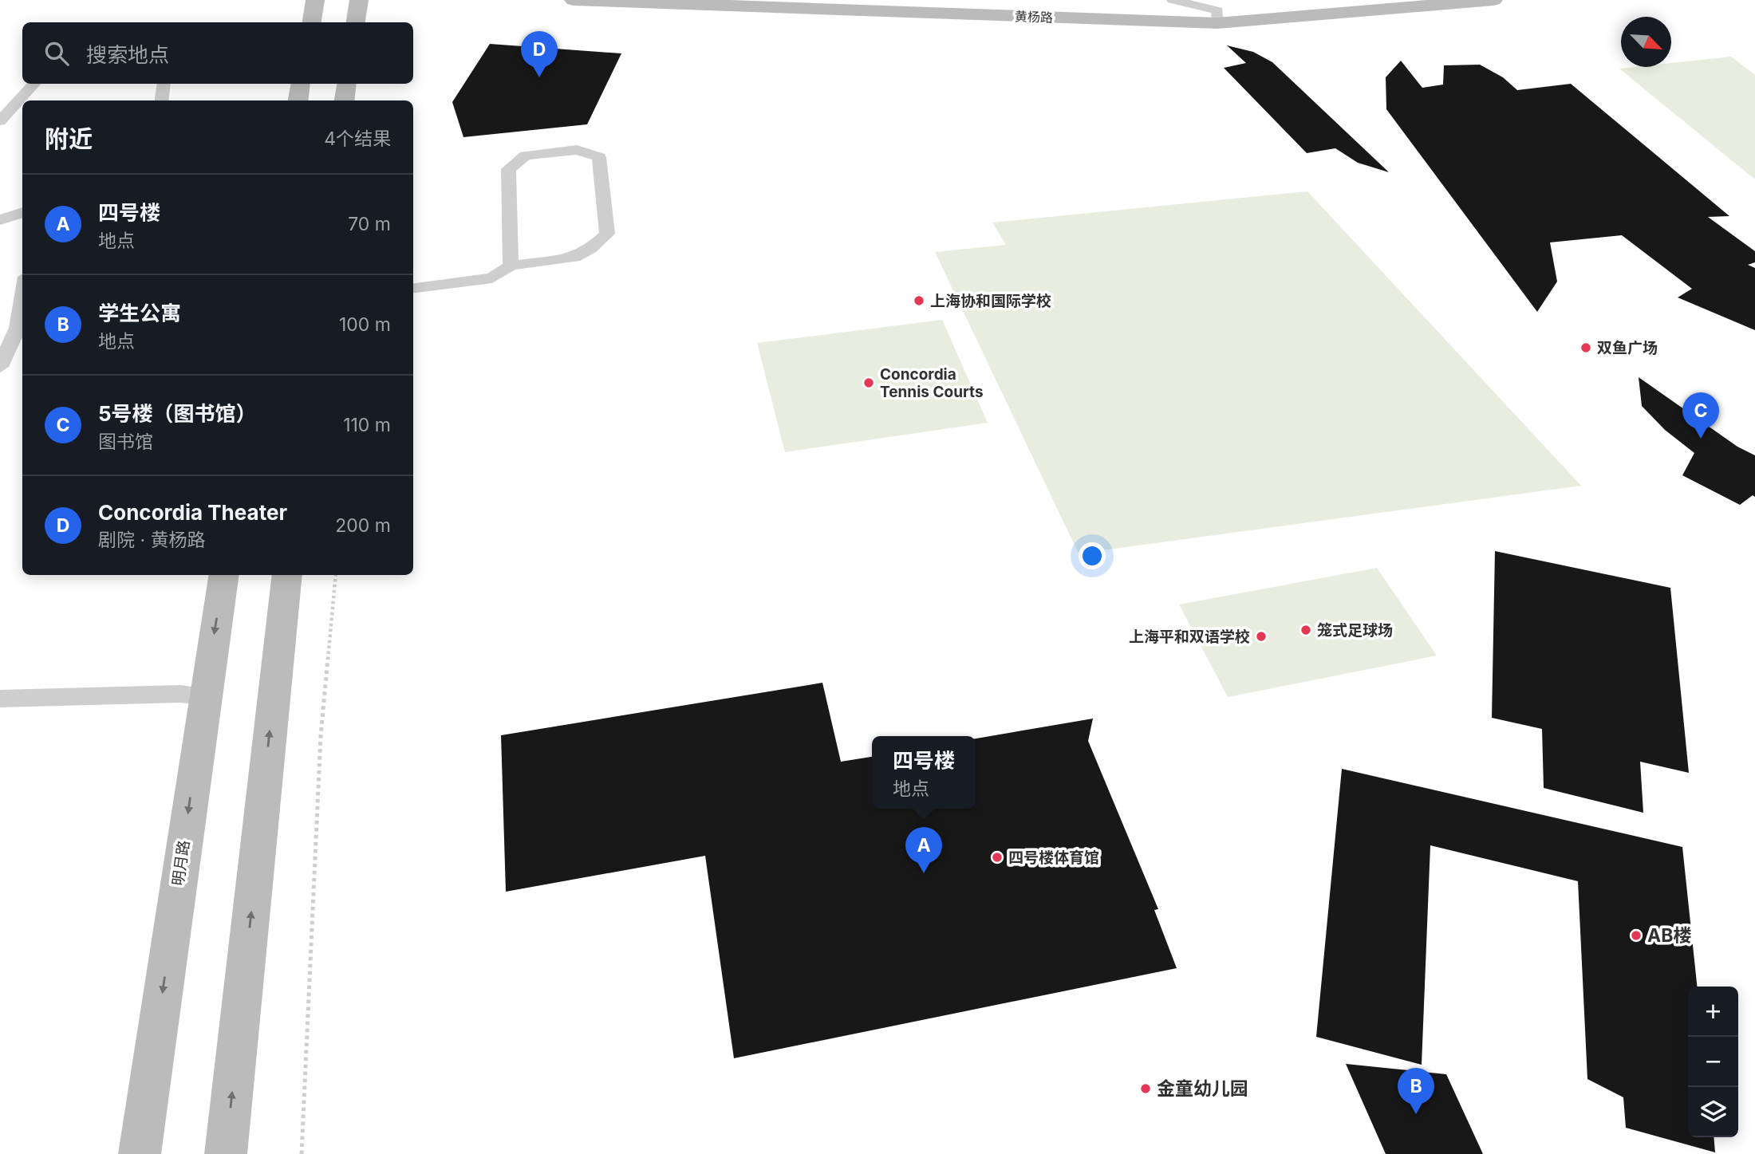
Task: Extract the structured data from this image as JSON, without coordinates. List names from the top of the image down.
{
  "streets": {
    "street": ["黄杨路", "明月路"]
  },
  "places": [
    "上海协和国际学校",
    "双鱼广场",
    "Concordia Tennis Courts",
    "笼式足球场",
    "上海平和双语学校",
    "四号楼体育馆",
    "AB楼",
    "金童幼儿园"
  ],
  "north": "bottom right",
  "page": {
    "search": "搜索地点",
    "pins": [
      "D",
      "C",
      "A",
      "B"
    ],
    "heading": ["附近", "4个结果"],
    "list": [
      {
        "mark": "A",
        "name": "四号楼",
        "note": "地点",
        "value": "70 m"
      },
      {
        "mark": "B",
        "name": "学生公寓",
        "note": "地点",
        "value": "100 m"
      },
      {
        "mark": "C",
        "name": "5号楼（图书馆）",
        "note": "图书馆",
        "value": "110 m"
      },
      {
        "mark": "D",
        "name": "Concordia Theater",
        "note": "剧院 · 黄杨路",
        "value": "200 m"
      }
    ],
    "popup": ["四号楼", "地点"],
    "map_buttons": ["+", "−"]
  }
}
